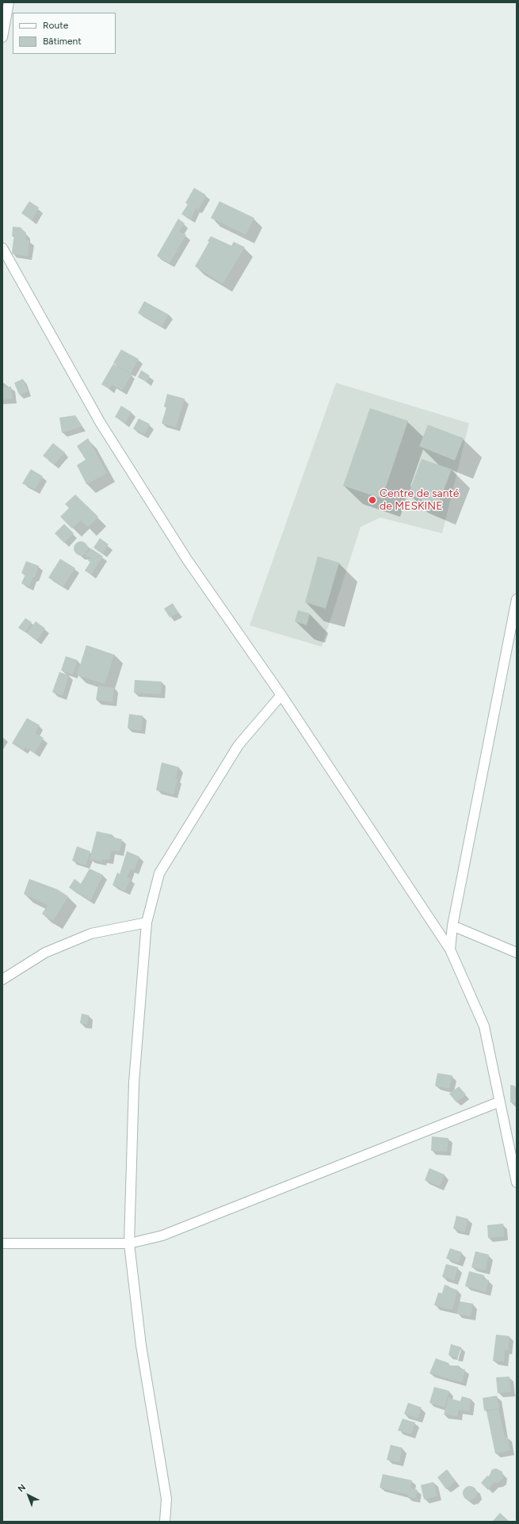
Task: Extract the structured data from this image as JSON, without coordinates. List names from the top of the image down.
{
  "places": ["Centre de santé de MESKINE"],
  "legend": ["Route", "Bâtiment"],
  "north": "top left"
}
